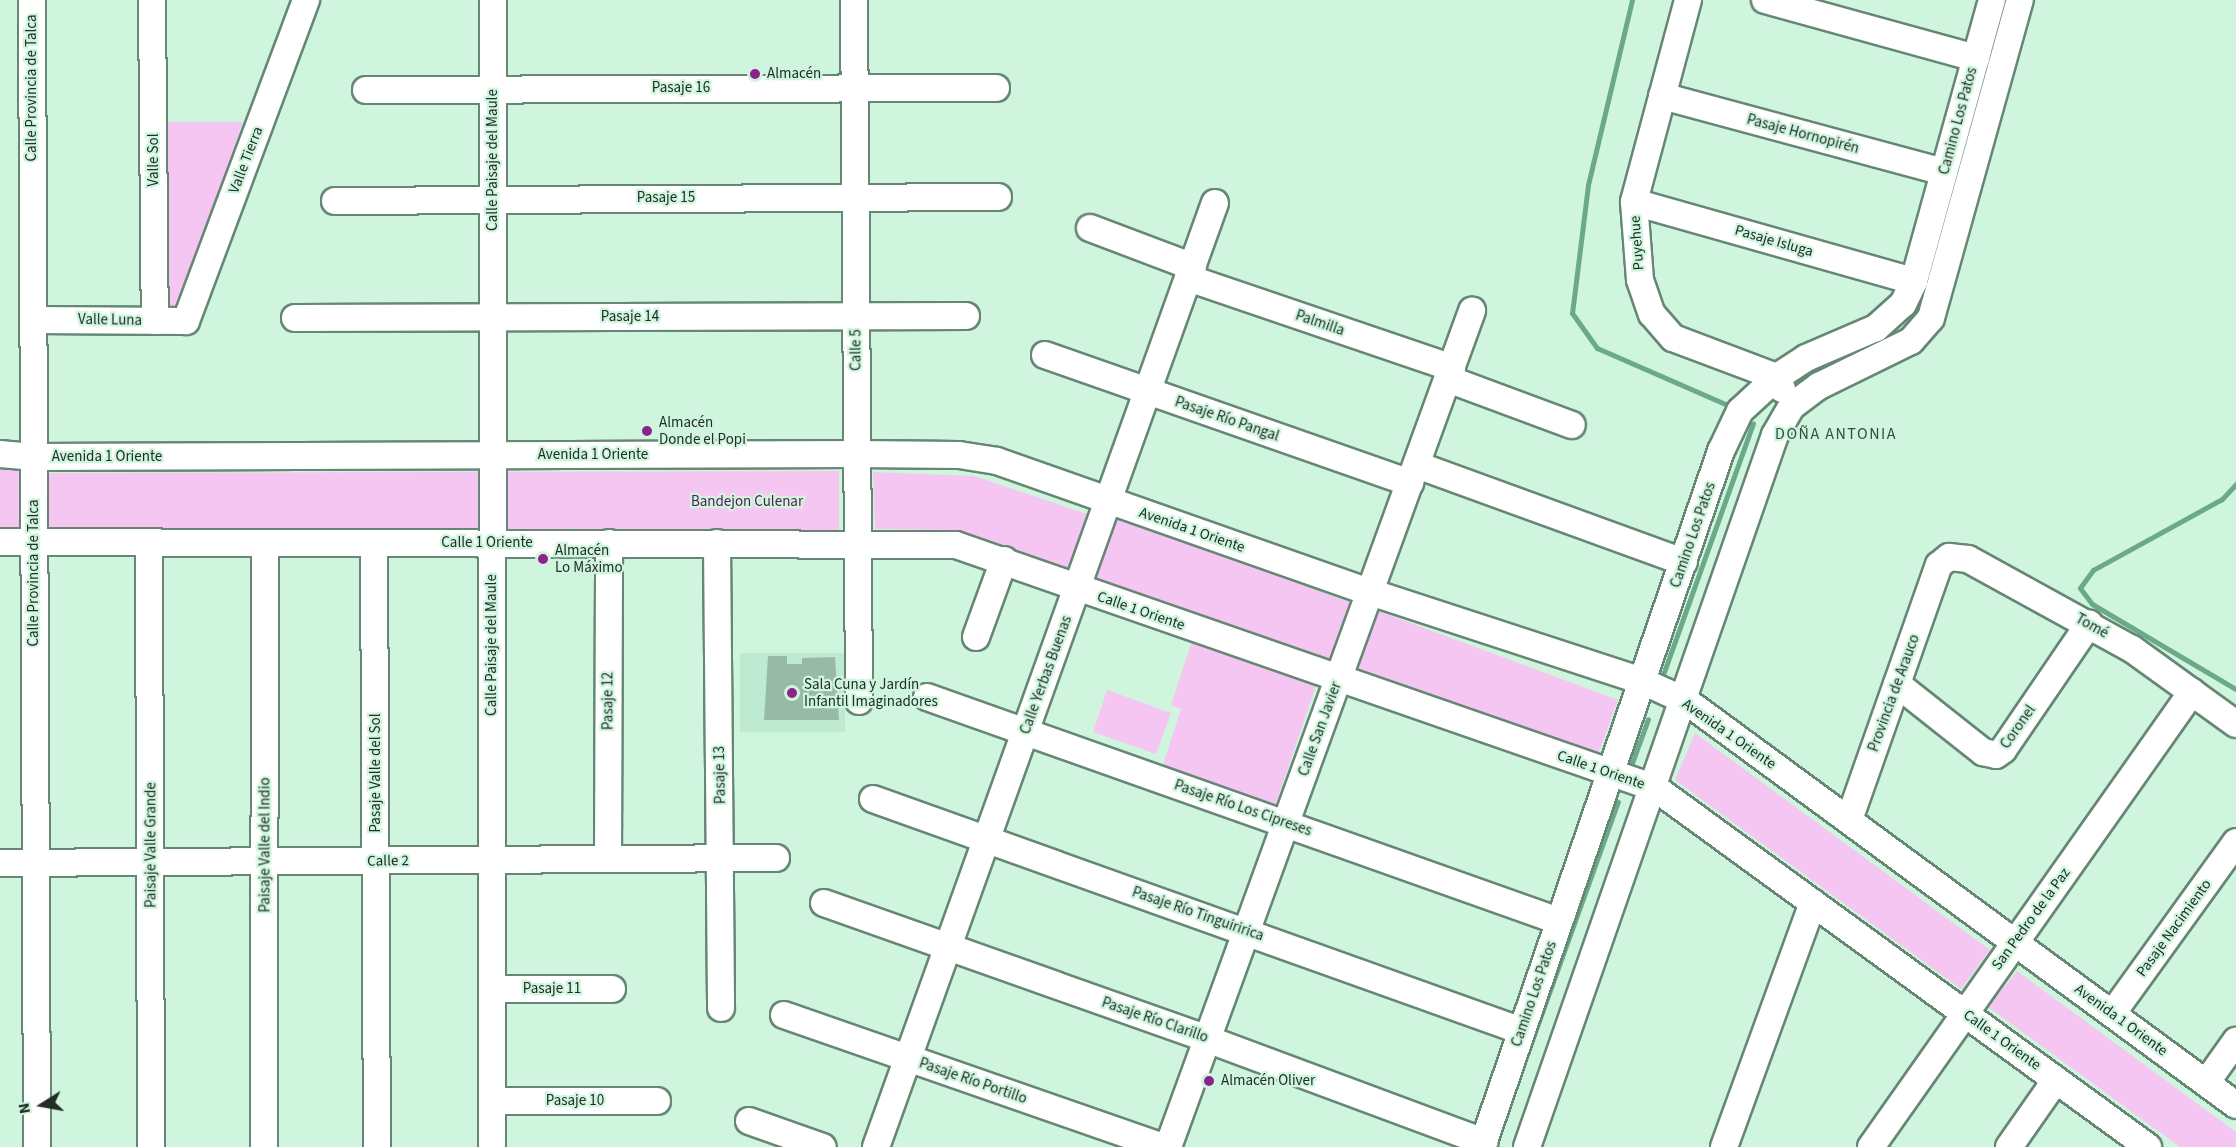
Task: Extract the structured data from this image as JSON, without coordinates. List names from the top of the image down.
{
  "streets": {
    "street": [
      "Calle Provincia de Talca",
      "Pasaje 16",
      "Camino Los Patos",
      "Pasaje Hornopirén",
      "Valle Sol",
      "Valle Tierra",
      "Calle Paisaje del Maule",
      "Pasaje 15",
      "Pasaje Isluga",
      "Puyehue",
      "Pasaje 14",
      "Valle Luna",
      "Palmilla",
      "Calle 5",
      "Pasaje Río Pangal",
      "Avenida 1 Oriente",
      "Calle 1 Oriente",
      "Tomé",
      "Calle Yerbas Buenas",
      "Provincia de Arauco",
      "Pasaje 12",
      "Coronel",
      "Calle San Javier",
      "Pasaje Valle del Sol",
      "Pasaje 13",
      "Pasaje Río Los Cipreses",
      "Paisaje Valle Grande",
      "Paisaje Valle del Indio",
      "Calle 2",
      "Pasaje Río Tinguiririca",
      "San Pedro de la Paz",
      "Pasaje Nacimiento",
      "Pasaje 11",
      "Pasaje Río Clarillo",
      "Pasaje Río Portillo",
      "Pasaje 10"
    ]
  },
  "crossings": [
    ["Calle Provincia de Talca", "Valle Luna"],
    ["Calle Provincia de Talca", "Avenida 1 Oriente"],
    ["Calle Provincia de Talca", "Calle 1 Oriente"],
    ["Calle Provincia de Talca", "Calle 2"],
    ["Pasaje 16", "Calle Paisaje del Maule"],
    ["Pasaje 16", "Calle 5"],
    ["Camino Los Patos", "Pasaje Hornopirén"],
    ["Camino Los Patos", "Pasaje Isluga"],
    ["Camino Los Patos", "Puyehue"],
    ["Camino Los Patos", "Pasaje Río Pangal"],
    ["Camino Los Patos", "Avenida 1 Oriente"],
    ["Camino Los Patos", "Calle 1 Oriente"],
    ["Camino Los Patos", "Pasaje Río Los Cipreses"],
    ["Camino Los Patos", "Pasaje Río Tinguiririca"],
    ["Camino Los Patos", "Pasaje Río Clarillo"],
    ["Pasaje Hornopirén", "Puyehue"],
    ["Valle Sol", "Valle Luna"],
    ["Valle Tierra", "Valle Luna"],
    ["Calle Paisaje del Maule", "Pasaje 15"],
    ["Calle Paisaje del Maule", "Pasaje 14"],
    ["Calle Paisaje del Maule", "Avenida 1 Oriente"],
    ["Calle Paisaje del Maule", "Calle 1 Oriente"],
    ["Calle Paisaje del Maule", "Calle 2"],
    ["Calle Paisaje del Maule", "Pasaje 11"],
    ["Calle Paisaje del Maule", "Pasaje 10"],
    ["Pasaje 15", "Calle 5"],
    ["Pasaje Isluga", "Puyehue"],
    ["Pasaje 14", "Calle 5"],
    ["Palmilla", "Calle Yerbas Buenas"],
    ["Palmilla", "Calle San Javier"],
    ["Calle 5", "Avenida 1 Oriente"],
    ["Calle 5", "Calle 1 Oriente"],
    ["Pasaje Río Pangal", "Calle Yerbas Buenas"],
    ["Pasaje Río Pangal", "Calle San Javier"],
    ["Avenida 1 Oriente", "Calle Yerbas Buenas"],
    ["Avenida 1 Oriente", "Provincia de Arauco"],
    ["Avenida 1 Oriente", "Calle San Javier"],
    ["Avenida 1 Oriente", "San Pedro de la Paz"],
    ["Avenida 1 Oriente", "Pasaje Nacimiento"],
    ["Calle 1 Oriente", "Calle Yerbas Buenas"],
    ["Calle 1 Oriente", "Pasaje 12"],
    ["Calle 1 Oriente", "Calle San Javier"],
    ["Calle 1 Oriente", "Pasaje Valle del Sol"],
    ["Calle 1 Oriente", "Pasaje 13"],
    ["Calle 1 Oriente", "Paisaje Valle Grande"],
    ["Calle 1 Oriente", "Paisaje Valle del Indio"],
    ["Calle 1 Oriente", "San Pedro de la Paz"],
    ["Tomé", "Provincia de Arauco"],
    ["Tomé", "Coronel"],
    ["Tomé", "San Pedro de la Paz"],
    ["Calle Yerbas Buenas", "Pasaje Río Los Cipreses"],
    ["Calle Yerbas Buenas", "Pasaje Río Tinguiririca"],
    ["Calle Yerbas Buenas", "Pasaje Río Clarillo"],
    ["Calle Yerbas Buenas", "Pasaje Río Portillo"],
    ["Provincia de Arauco", "Coronel"],
    ["Pasaje 12", "Calle 2"],
    ["Calle San Javier", "Pasaje Río Los Cipreses"],
    ["Calle San Javier", "Pasaje Río Tinguiririca"],
    ["Calle San Javier", "Pasaje Río Clarillo"],
    ["Pasaje Valle del Sol", "Calle 2"],
    ["Pasaje 13", "Calle 2"],
    ["Paisaje Valle Grande", "Calle 2"],
    ["Paisaje Valle del Indio", "Calle 2"]
  ],
  "districts": ["DOÑA ANTONIA"],
  "parks": ["Bandejon Culenar"],
  "places": [
    "Almacén",
    "Almacén Donde el Popi",
    "Almacén Lo Máximo",
    "Sala Cuna y Jardín Infantil Imaginadores",
    "Almacén Oliver"
  ],
  "north": "left"
}
